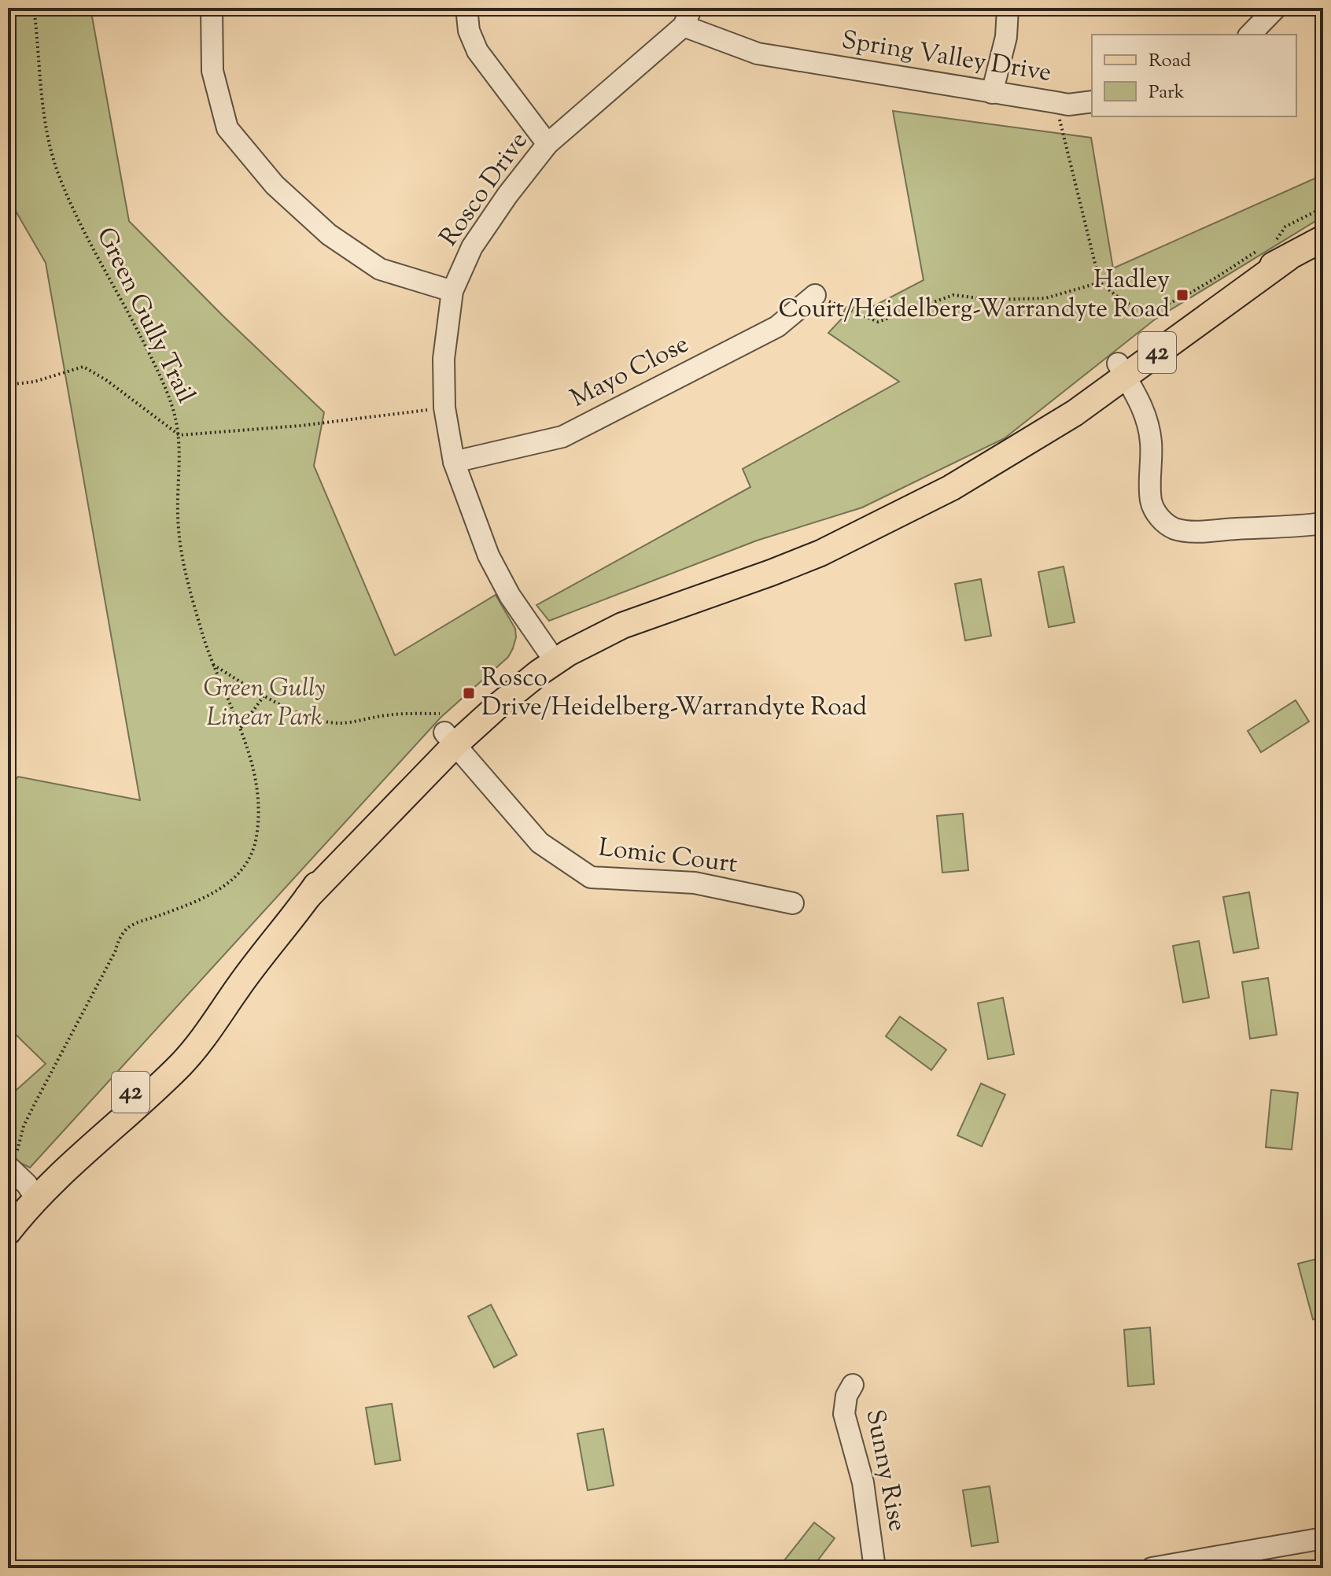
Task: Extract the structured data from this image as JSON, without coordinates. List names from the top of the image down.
{
  "streets": {
    "main road": ["42"],
    "street": [
      "Spring Valley Drive",
      "Rosco Drive",
      "Mayo Close",
      "Lomic Court",
      "Sunny Rise"
    ],
    "path": ["Green Gully Trail"]
  },
  "crossings": [
    ["Spring Valley Drive", "Rosco Drive"],
    ["Rosco Drive", "42"],
    ["Rosco Drive", "Mayo Close"],
    ["Green Gully Trail", "42"],
    ["42", "Lomic Court"]
  ],
  "parks": ["Green Gully Linear Park"],
  "places": {
    "transit": ["Hadley Court/Heidelberg-Warrandyte Road", "Rosco Drive/Heidelberg-Warrandyte Road"]
  },
  "legend": ["Road", "Park"]
}
